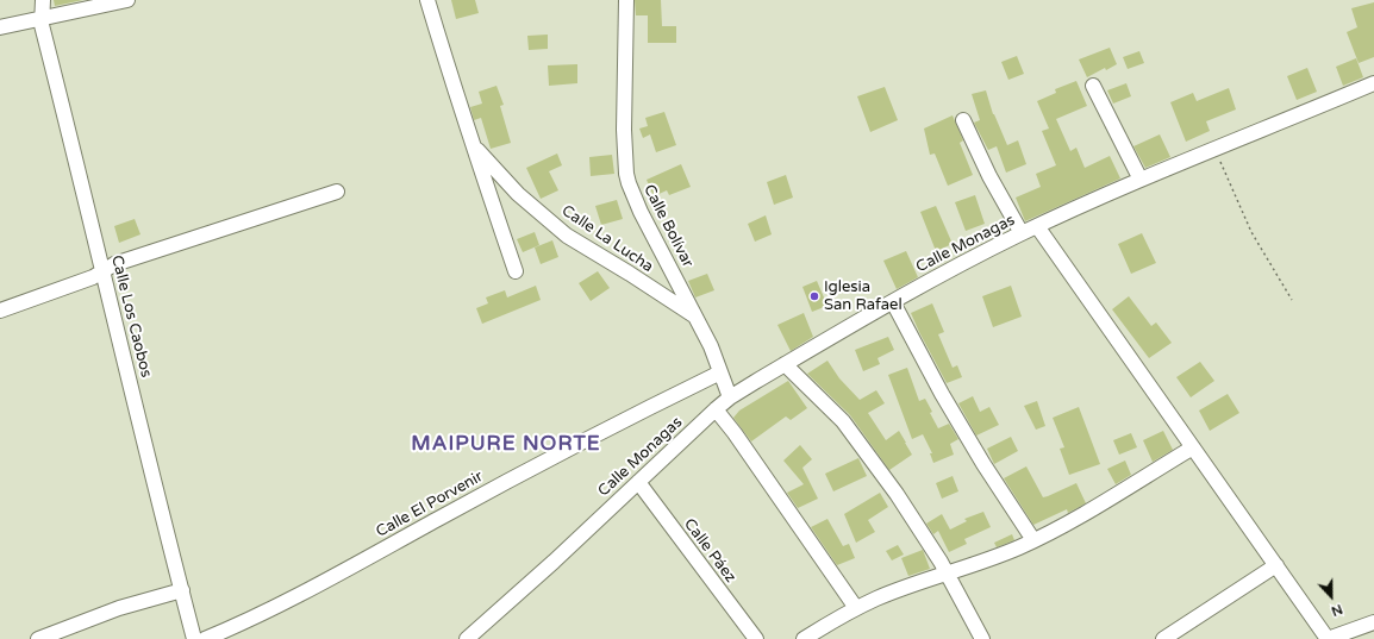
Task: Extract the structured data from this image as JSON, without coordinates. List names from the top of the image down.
{
  "streets": {
    "street": [
      "Calle Bolívar",
      "Calle La Lucha",
      "Calle Monagas",
      "Calle Los Caobos",
      "Calle El Porvenir",
      "Calle Páez"
    ]
  },
  "crossings": [
    ["Calle Bolívar", "Calle La Lucha"],
    ["Calle Bolívar", "Calle Monagas"],
    ["Calle Bolívar", "Calle El Porvenir"],
    ["Calle Monagas", "Calle Páez"]
  ],
  "districts": ["MAIPURE NORTE"],
  "places": ["Iglesia San Rafael"],
  "north": "bottom"
}
